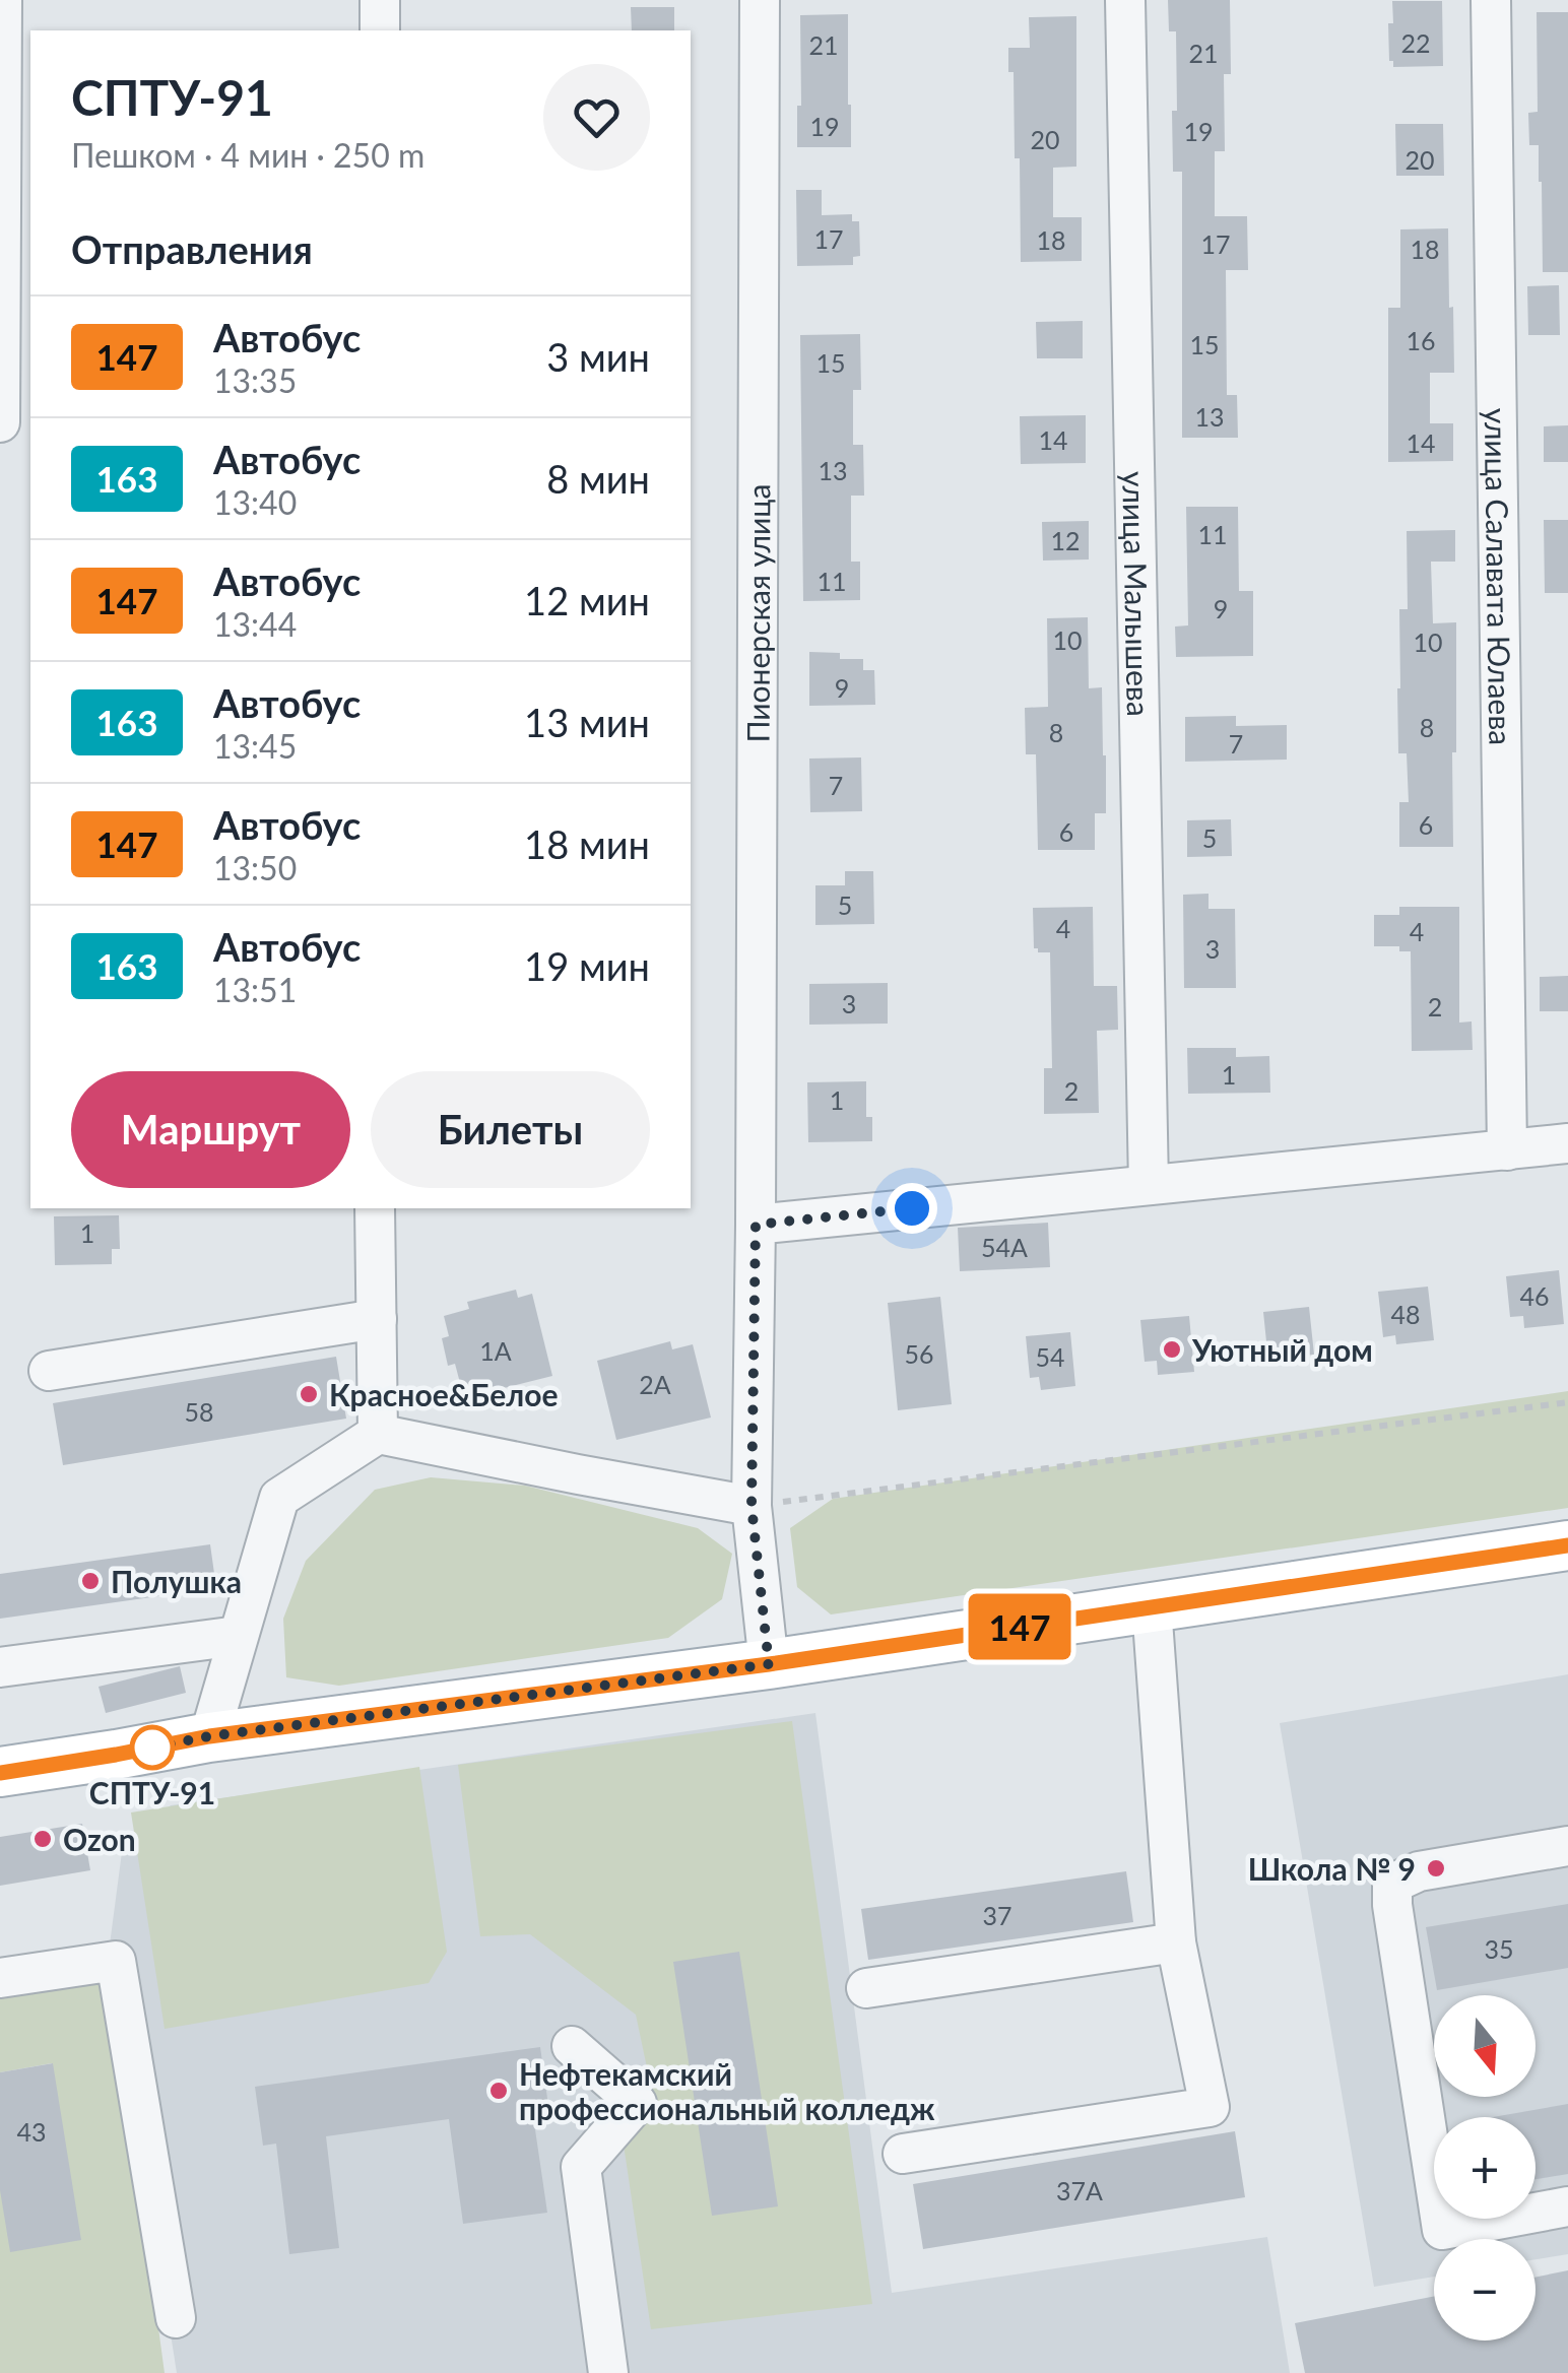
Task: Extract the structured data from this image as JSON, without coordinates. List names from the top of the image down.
{
  "streets": {
    "street": ["улица Салавата Юлаева", "улица Малышева", "Пионерская улица"]
  },
  "places": [
    "Уютный дом",
    "Красное&Белое",
    "Полушка",
    "СПТУ-91",
    "Ozon",
    "Школа № 9",
    "Нефтекамский профессиональный колледж"
  ],
  "lines": ["bus line 147"],
  "house_numbers": [
    "22",
    "21",
    "21",
    "19",
    "19",
    "20",
    "20",
    "17",
    "18",
    "17",
    "18",
    "16",
    "15",
    "15",
    "13",
    "14",
    "14",
    "13",
    "11",
    "12",
    "11",
    "9",
    "10",
    "10",
    "9",
    "8",
    "8",
    "7",
    "7",
    "6",
    "6",
    "5",
    "5",
    "4",
    "4",
    "3",
    "3",
    "2",
    "1",
    "2",
    "1",
    "1",
    "54А",
    "46",
    "48",
    "1А",
    "56",
    "54",
    "2А",
    "58",
    "37",
    "35",
    "43",
    "37А"
  ],
  "north": "bottom",
  "page": {
    "on_map": "147",
    "heading": [
      ["СПТУ-91", "Пешком · 4 мин · 250 m"],
      "Отправления"
    ],
    "list": [
      {
        "mark": "147",
        "name": "Автобус",
        "note": "13:35",
        "value": "3 мин"
      },
      {
        "mark": "163",
        "name": "Автобус",
        "note": "13:40",
        "value": "8 мин"
      },
      {
        "mark": "147",
        "name": "Автобус",
        "note": "13:44",
        "value": "12 мин"
      },
      {
        "mark": "163",
        "name": "Автобус",
        "note": "13:45",
        "value": "13 мин"
      },
      {
        "mark": "147",
        "name": "Автобус",
        "note": "13:50",
        "value": "18 мин"
      },
      {
        "mark": "163",
        "name": "Автобус",
        "note": "13:51",
        "value": "19 мин"
      }
    ],
    "buttons": ["Маршрут", "Билеты"],
    "map_buttons": ["+", "−"]
  }
}
